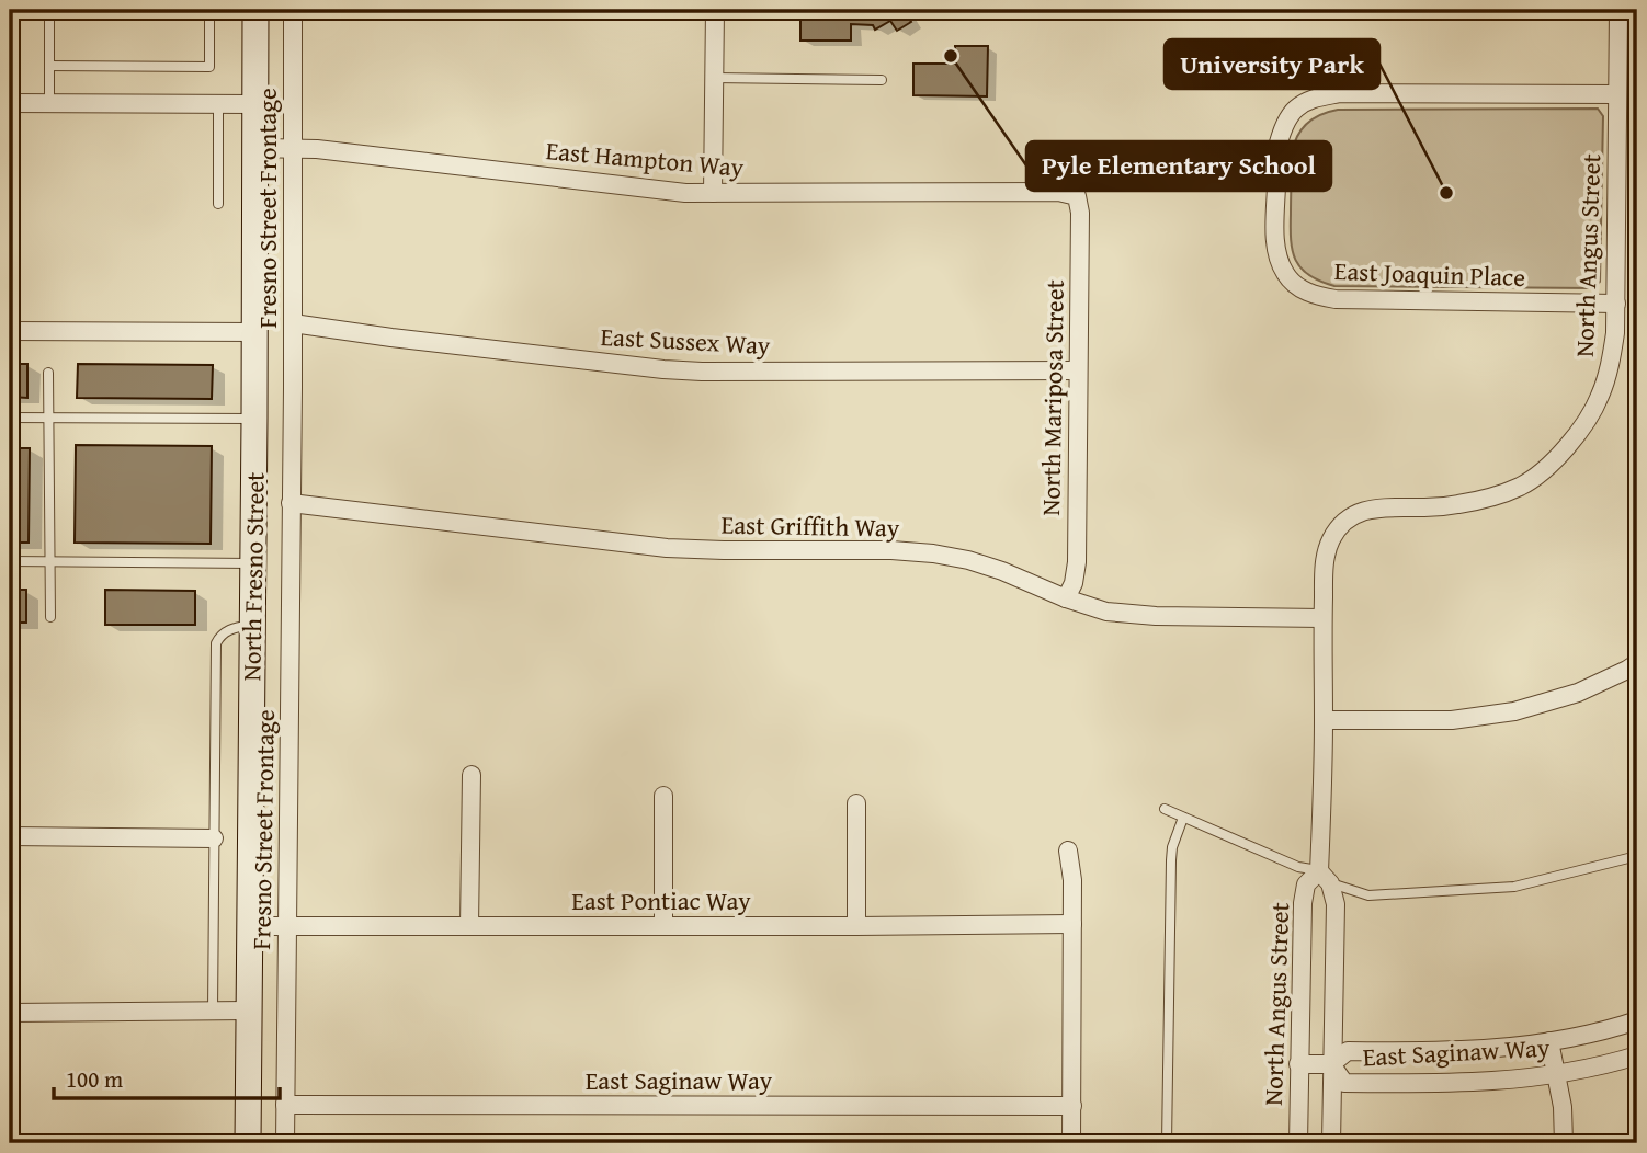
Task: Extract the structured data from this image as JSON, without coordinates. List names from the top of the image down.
{
  "streets": {
    "main road": ["North Fresno Street"],
    "street": [
      "East Hampton Way",
      "Fresno Street Frontage",
      "North Angus Street",
      "East Joaquin Place",
      "East Sussex Way",
      "North Mariposa Street",
      "East Griffith Way",
      "East Pontiac Way",
      "East Saginaw Way"
    ]
  },
  "crossings": [
    ["East Hampton Way", "Fresno Street Frontage"],
    ["East Hampton Way", "North Mariposa Street"],
    ["East Hampton Way", "North Fresno Street"],
    ["Fresno Street Frontage", "East Sussex Way"],
    ["Fresno Street Frontage", "East Griffith Way"],
    ["Fresno Street Frontage", "East Pontiac Way"],
    ["Fresno Street Frontage", "East Saginaw Way"],
    ["North Angus Street", "East Joaquin Place"],
    ["North Angus Street", "East Griffith Way"],
    ["North Angus Street", "East Saginaw Way"],
    ["East Sussex Way", "North Mariposa Street"],
    ["North Mariposa Street", "East Griffith Way"],
    ["North Fresno Street", "East Pontiac Way"]
  ],
  "places": ["Pyle Elementary School", "University Park"],
  "scale_bar": "100 m"
}
